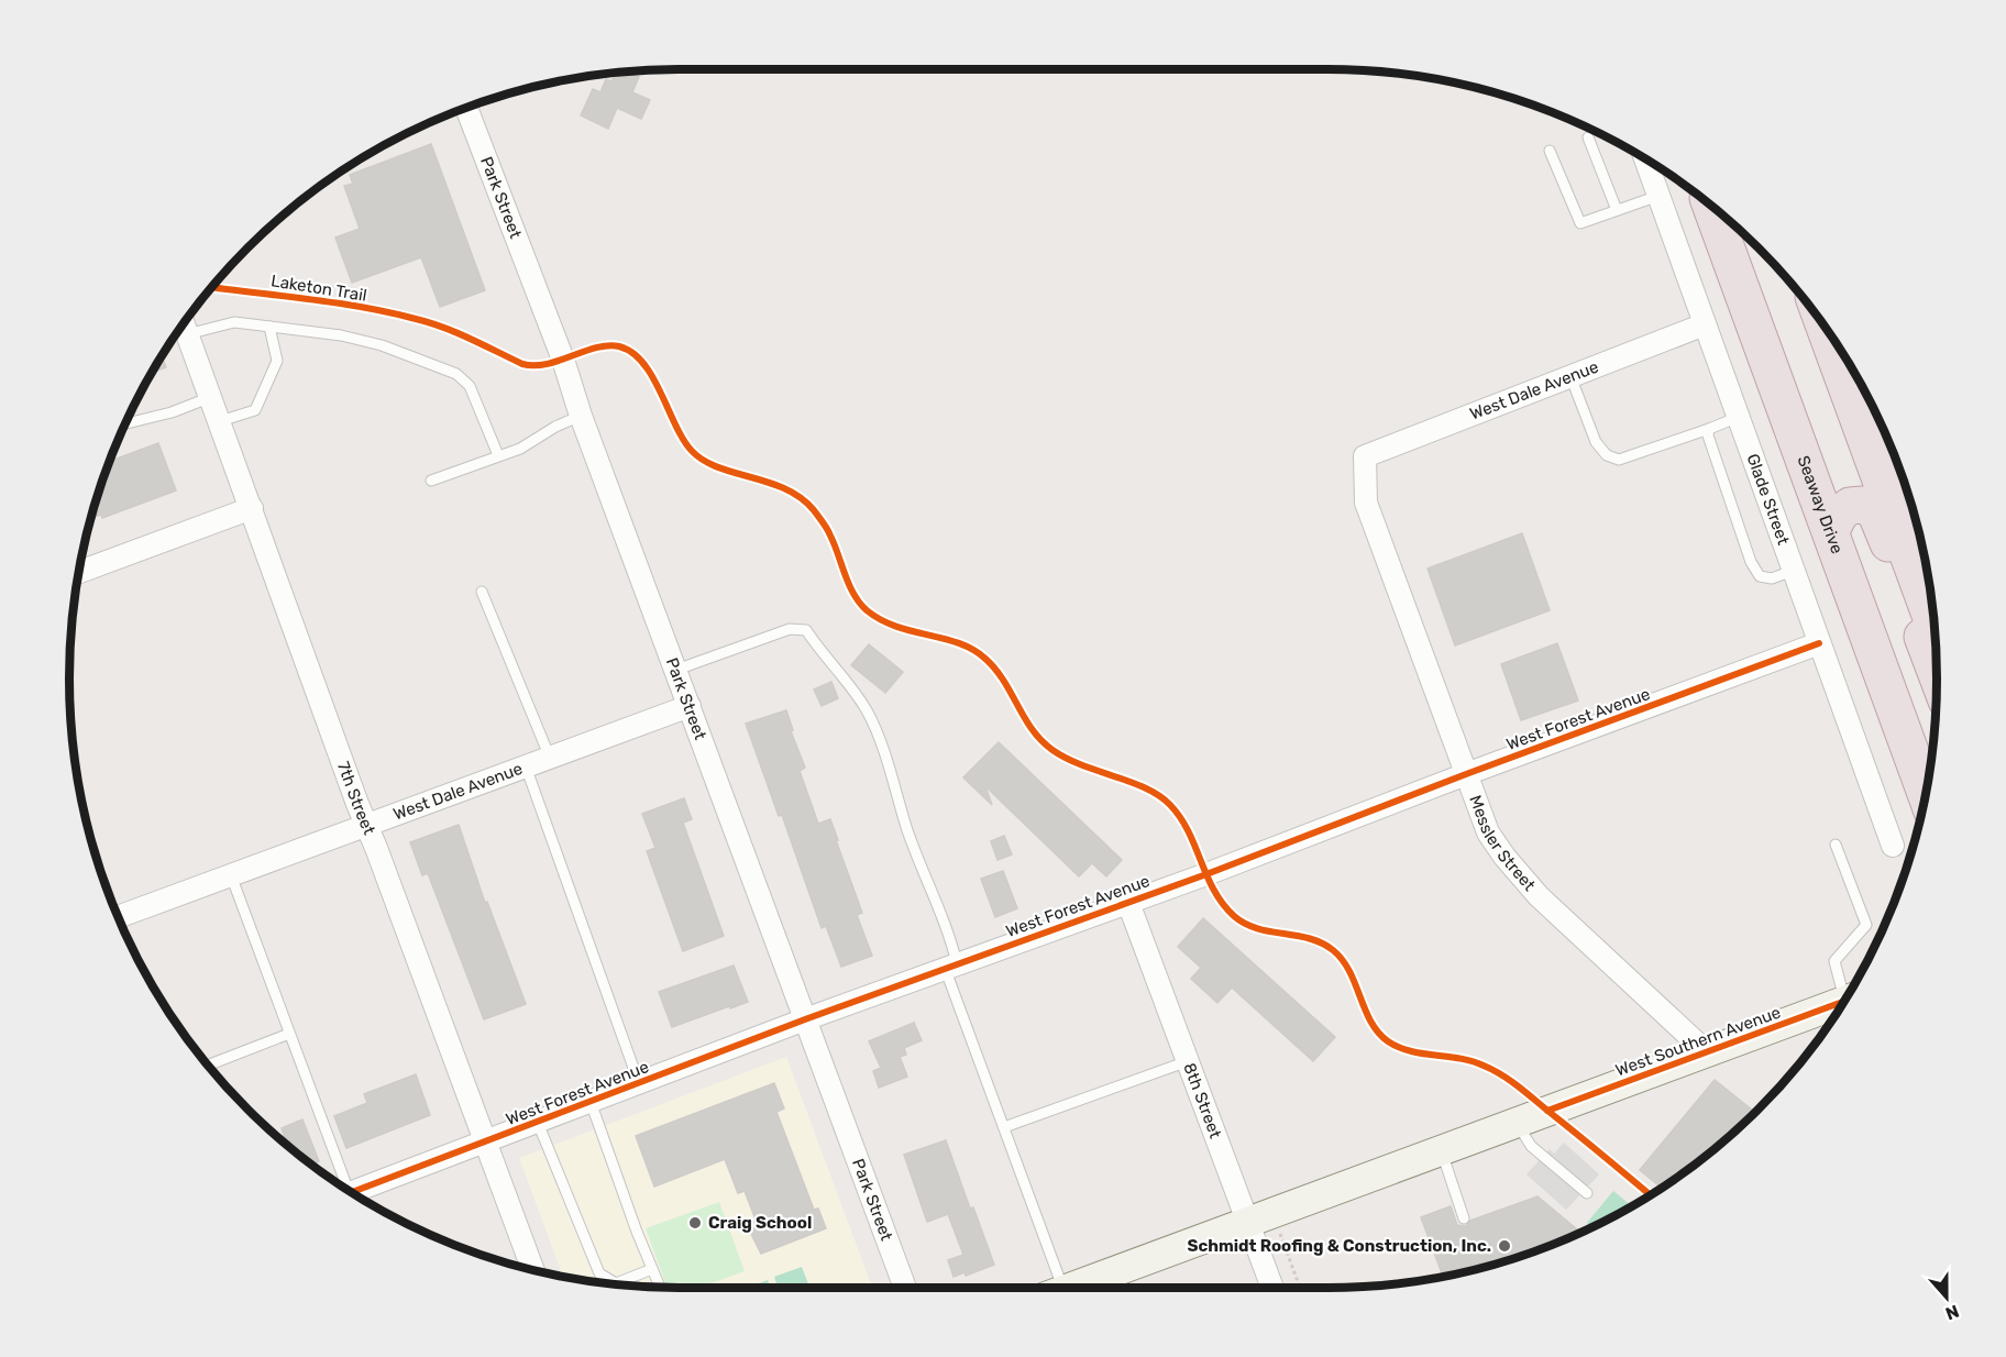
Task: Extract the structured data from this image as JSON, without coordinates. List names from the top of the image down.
{
  "streets": {
    "highway": ["Seaway Drive"],
    "street": [
      "Park Street",
      "West Dale Avenue",
      "Glade Street",
      "West Forest Avenue",
      "7th Street",
      "Messler Street",
      "West Southern Avenue",
      "8th Street"
    ],
    "cycle path": ["Laketon Trail"]
  },
  "crossings": [
    ["Park Street", "West Dale Avenue"],
    ["Park Street", "West Forest Avenue"],
    ["West Dale Avenue", "Glade Street"],
    ["West Dale Avenue", "7th Street"],
    ["West Dale Avenue", "Messler Street"],
    ["Glade Street", "West Forest Avenue"],
    ["West Forest Avenue", "7th Street"],
    ["West Forest Avenue", "Messler Street"],
    ["West Forest Avenue", "8th Street"],
    ["Messler Street", "West Southern Avenue"],
    ["West Southern Avenue", "8th Street"]
  ],
  "places": ["Craig School", "Schmidt Roofing & Construction, Inc."],
  "north": "bottom"
}
